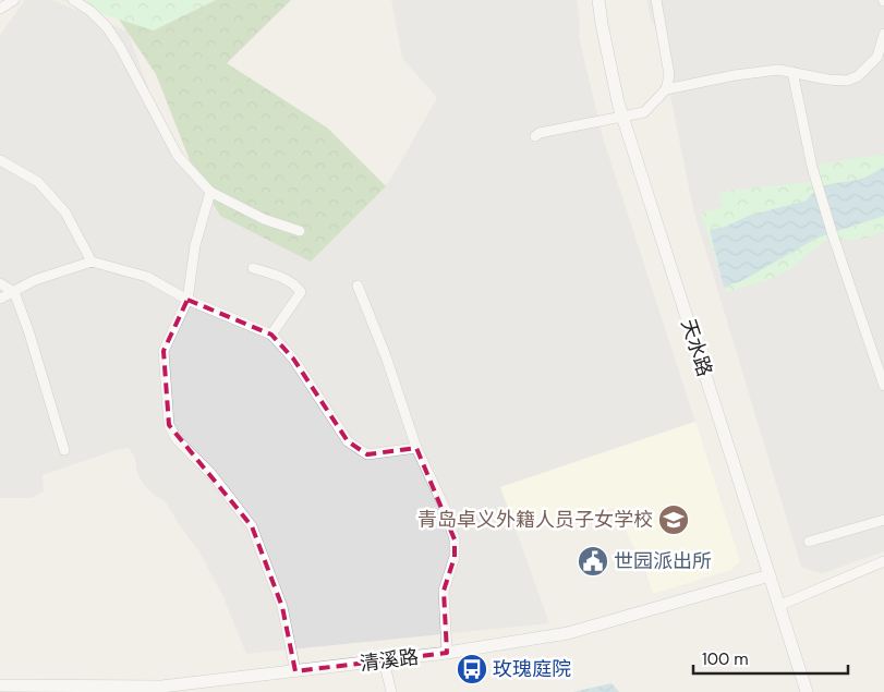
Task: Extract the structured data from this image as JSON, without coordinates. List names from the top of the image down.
{
  "streets": {
    "street": ["天水路", "清溪路"]
  },
  "crossings": [
    ["天水路", "清溪路"]
  ],
  "places": {
    "school or university": ["青岛卓义外籍人员子女学校"],
    "public building": ["世园派出所"],
    "bus stop": ["玫瑰庭院"]
  },
  "scale_bar": "100 m"
}
